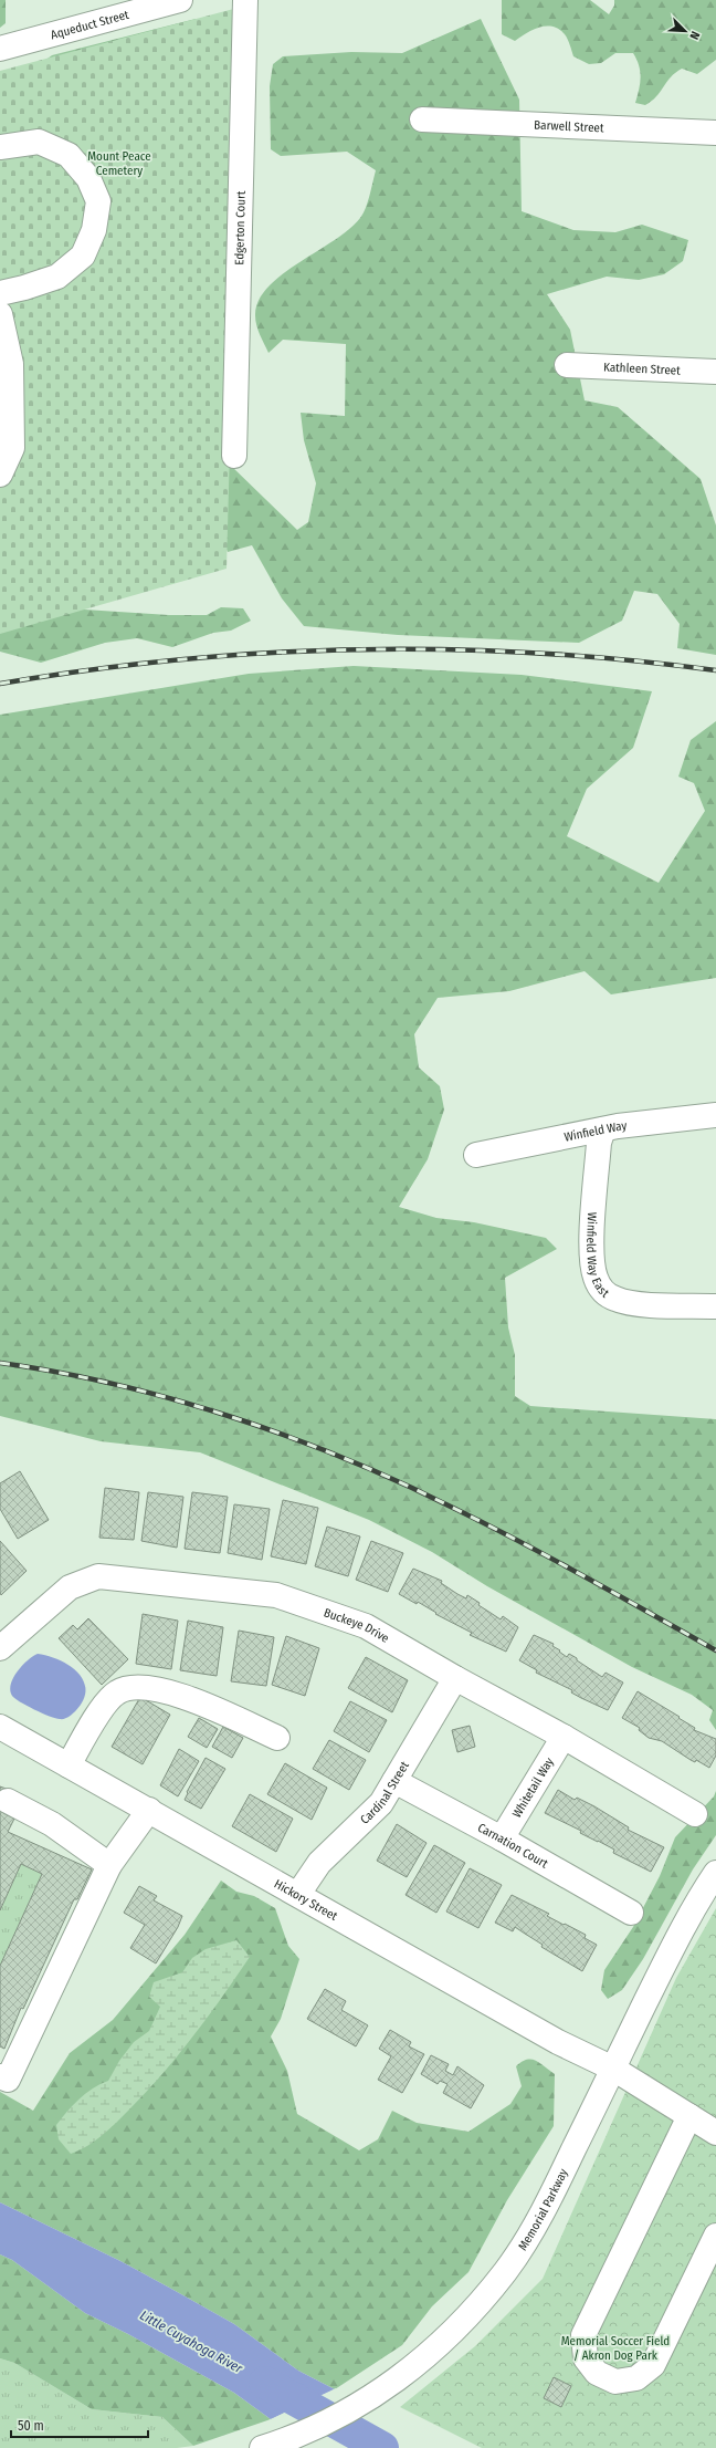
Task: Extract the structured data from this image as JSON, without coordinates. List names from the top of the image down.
{
  "streets": {
    "street": [
      "Aqueduct Street",
      "Barwell Street",
      "Edgerton Court",
      "Kathleen Street",
      "Winfield Way",
      "Winfield Way East",
      "Buckeye Drive",
      "Whitetail Way",
      "Cardinal Street",
      "Carnation Court",
      "Hickory Street",
      "Memorial Parkway"
    ]
  },
  "crossings": [
    ["Winfield Way", "Winfield Way East"],
    ["Buckeye Drive", "Whitetail Way"],
    ["Buckeye Drive", "Cardinal Street"],
    ["Whitetail Way", "Carnation Court"],
    ["Cardinal Street", "Carnation Court"],
    ["Cardinal Street", "Hickory Street"],
    ["Hickory Street", "Memorial Parkway"]
  ],
  "water": ["Little Cuyahoga River"],
  "parks": ["Mount Peace Cemetery", "Memorial Soccer Field / Akron Dog Park"],
  "scale_bar": "50 m",
  "north": "bottom right"
}
